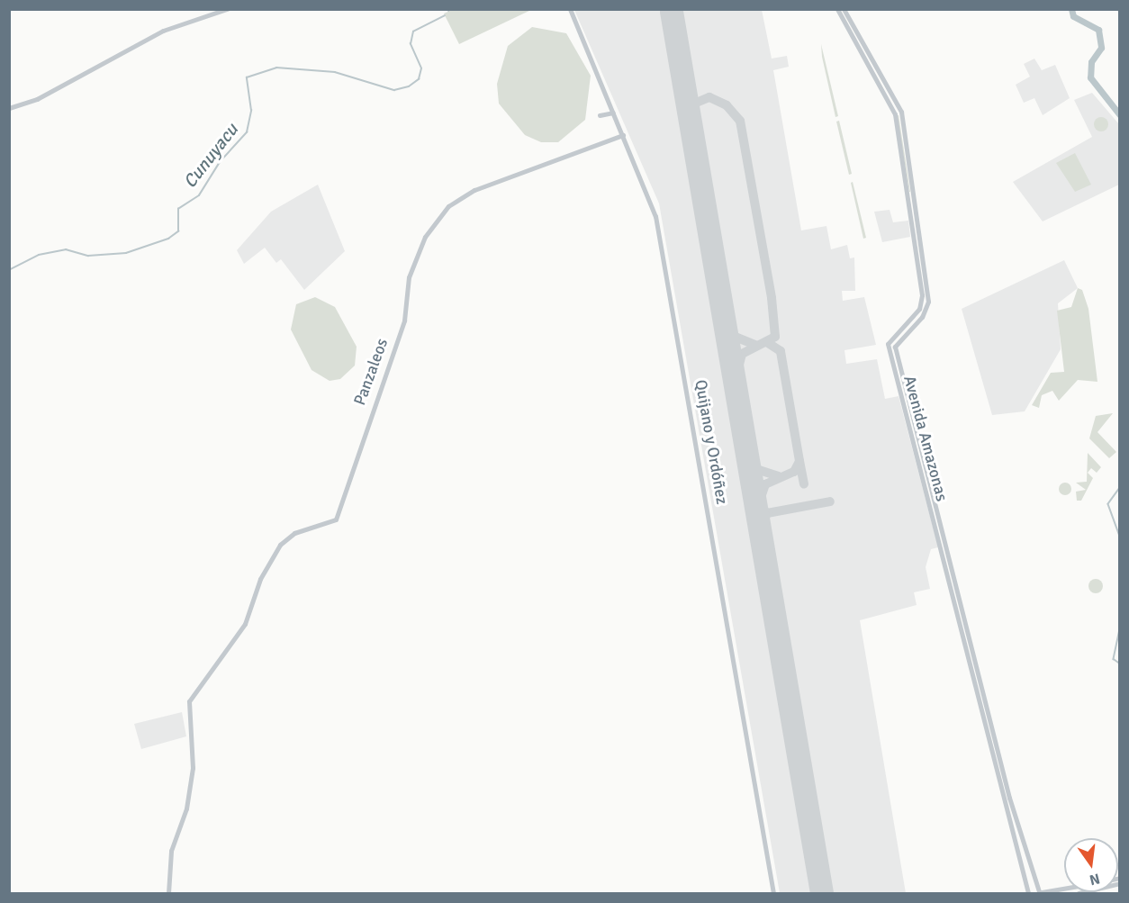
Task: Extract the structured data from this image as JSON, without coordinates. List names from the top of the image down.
{
  "streets": {
    "street": ["Panzaleos", "Avenida Amazonas", "Quijano y Ordóñez"]
  },
  "crossings": [
    ["Panzaleos", "Quijano y Ordóñez"]
  ],
  "water": ["Cunuyacu"],
  "north": "bottom"
}
